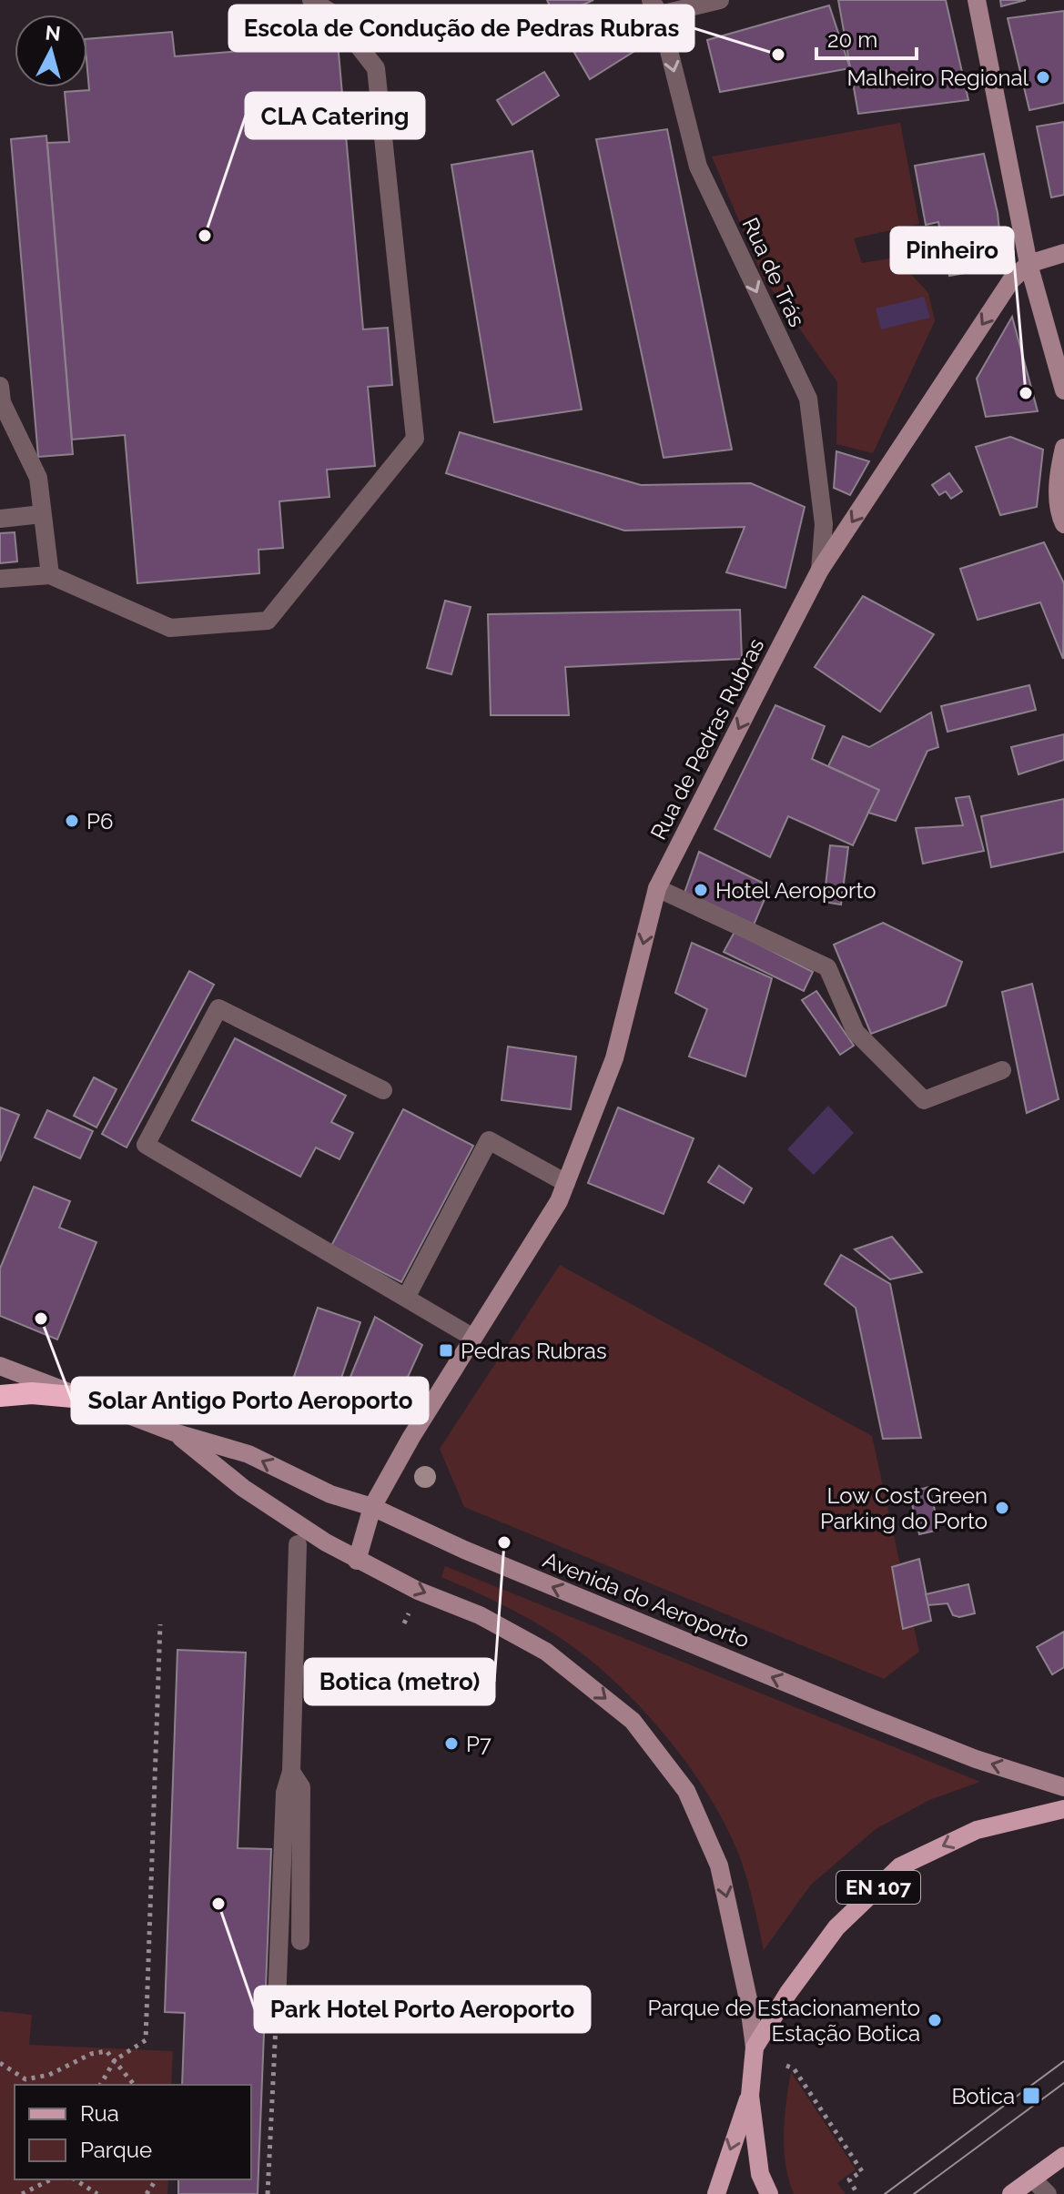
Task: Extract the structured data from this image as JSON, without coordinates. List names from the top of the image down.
{
  "streets": {
    "main road": ["Rua de Pedras Rubras", "Avenida do Aeroporto", "EN 107"],
    "street": ["Rua de Trás"]
  },
  "crossings": [
    ["Rua de Trás", "Rua de Pedras Rubras"],
    ["Rua de Pedras Rubras", "Avenida do Aeroporto"],
    ["Avenida do Aeroporto", "EN 107"]
  ],
  "one_way": ["Rua de Trás", "Rua de Pedras Rubras"],
  "places": {
    "other": [
      "Escola de Condução de Pedras Rubras",
      "Malheiro Regional",
      "CLA Catering",
      "Pinheiro",
      "P6",
      "Hotel Aeroporto",
      "Solar Antigo Porto Aeroporto",
      "Low Cost Green Parking do Porto",
      "Botica (metro)",
      "P7",
      "Park Hotel Porto Aeroporto",
      "Parque de Estacionamento Estação Botica"
    ],
    "transit": ["Pedras Rubras", "Botica"]
  },
  "legend": ["Rua", "Parque"],
  "scale_bar": "20 m",
  "north": "top"
}
